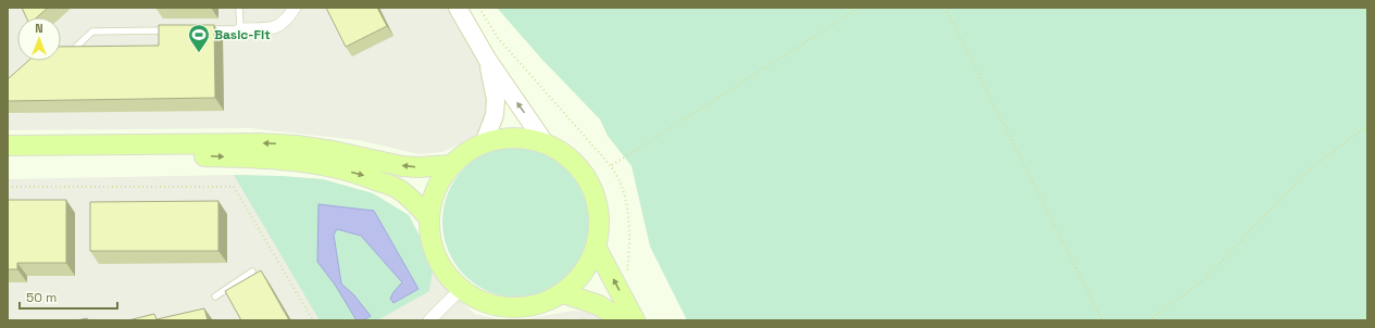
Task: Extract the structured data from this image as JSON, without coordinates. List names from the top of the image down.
{
  "places": {
    "sports": ["Basic-Fit"]
  },
  "scale_bar": "50 m",
  "north": "top"
}
